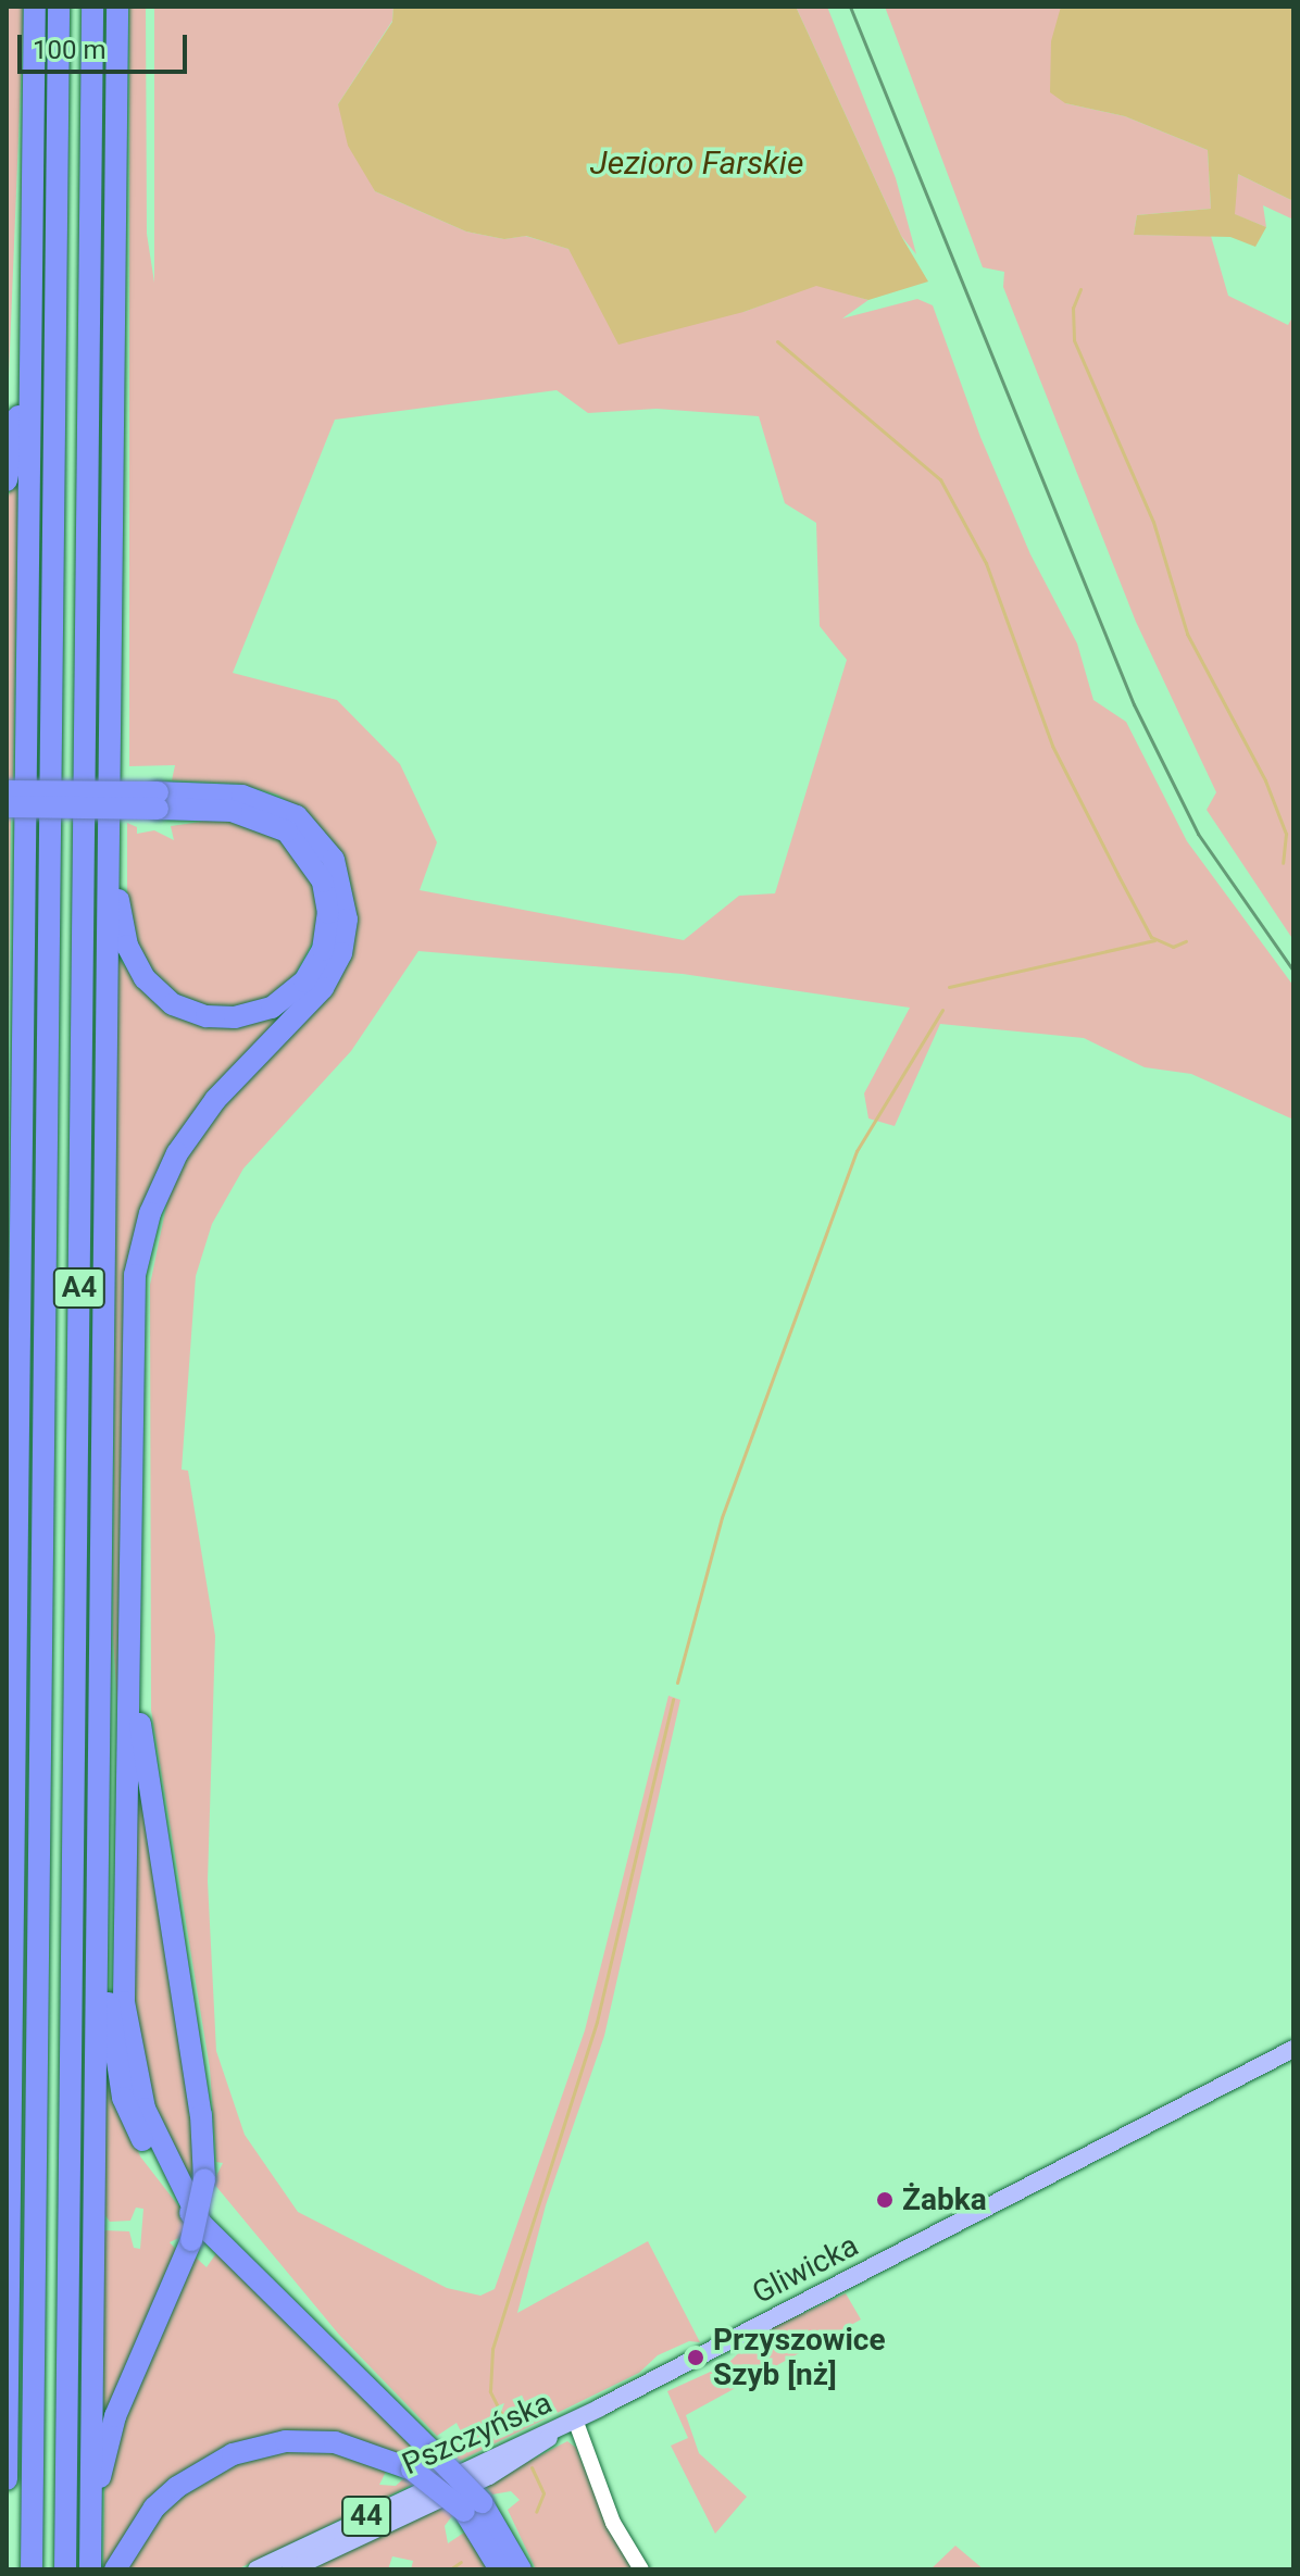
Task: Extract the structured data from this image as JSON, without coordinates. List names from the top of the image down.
{
  "streets": {
    "highway": ["A4"],
    "main road": ["Gliwicka", "Pszczyńska", "44"]
  },
  "crossings": [
    ["Gliwicka", "Pszczyńska"]
  ],
  "water": ["Jezioro Farskie"],
  "places": ["Żabka", "Przyszowice Szyb [nż]"],
  "scale_bar": "100 m"
}
